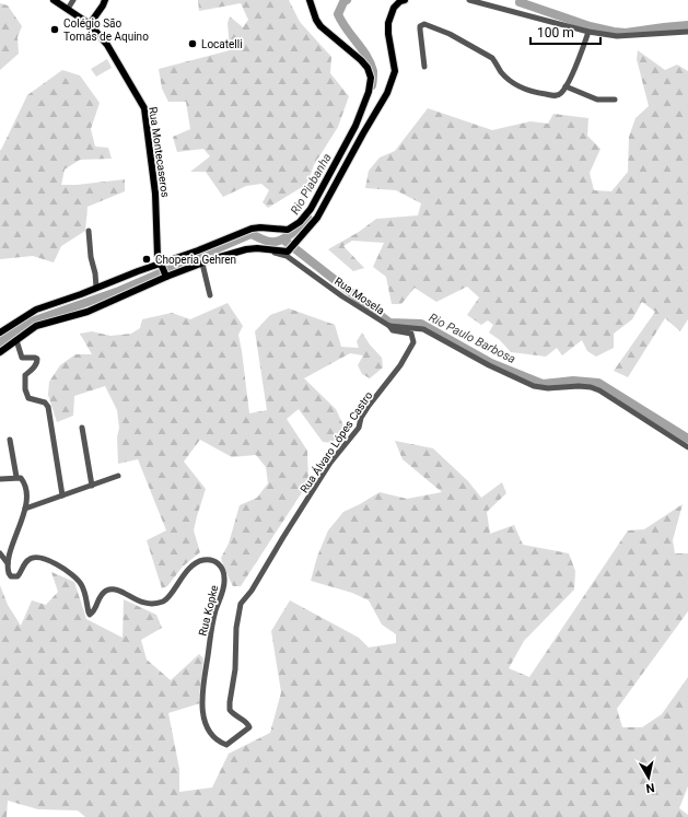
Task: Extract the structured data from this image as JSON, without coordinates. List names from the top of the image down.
{
  "streets": {
    "main road": ["Rua Montecaseros"],
    "street": ["Rua Mosela", "Rua Álvaro Lópes Castro", "Rua Kopke"]
  },
  "crossings": [
    ["Rua Mosela", "Rua Álvaro Lópes Castro"],
    ["Rua Álvaro Lópes Castro", "Rua Kopke"]
  ],
  "water": ["Rio Piabanha", "Rio Paulo Barbosa"],
  "places": ["Colégio São Tomás de Aquino", "Locatelli", "Choperia Gehren"],
  "scale_bar": "100 m",
  "north": "bottom"
}
